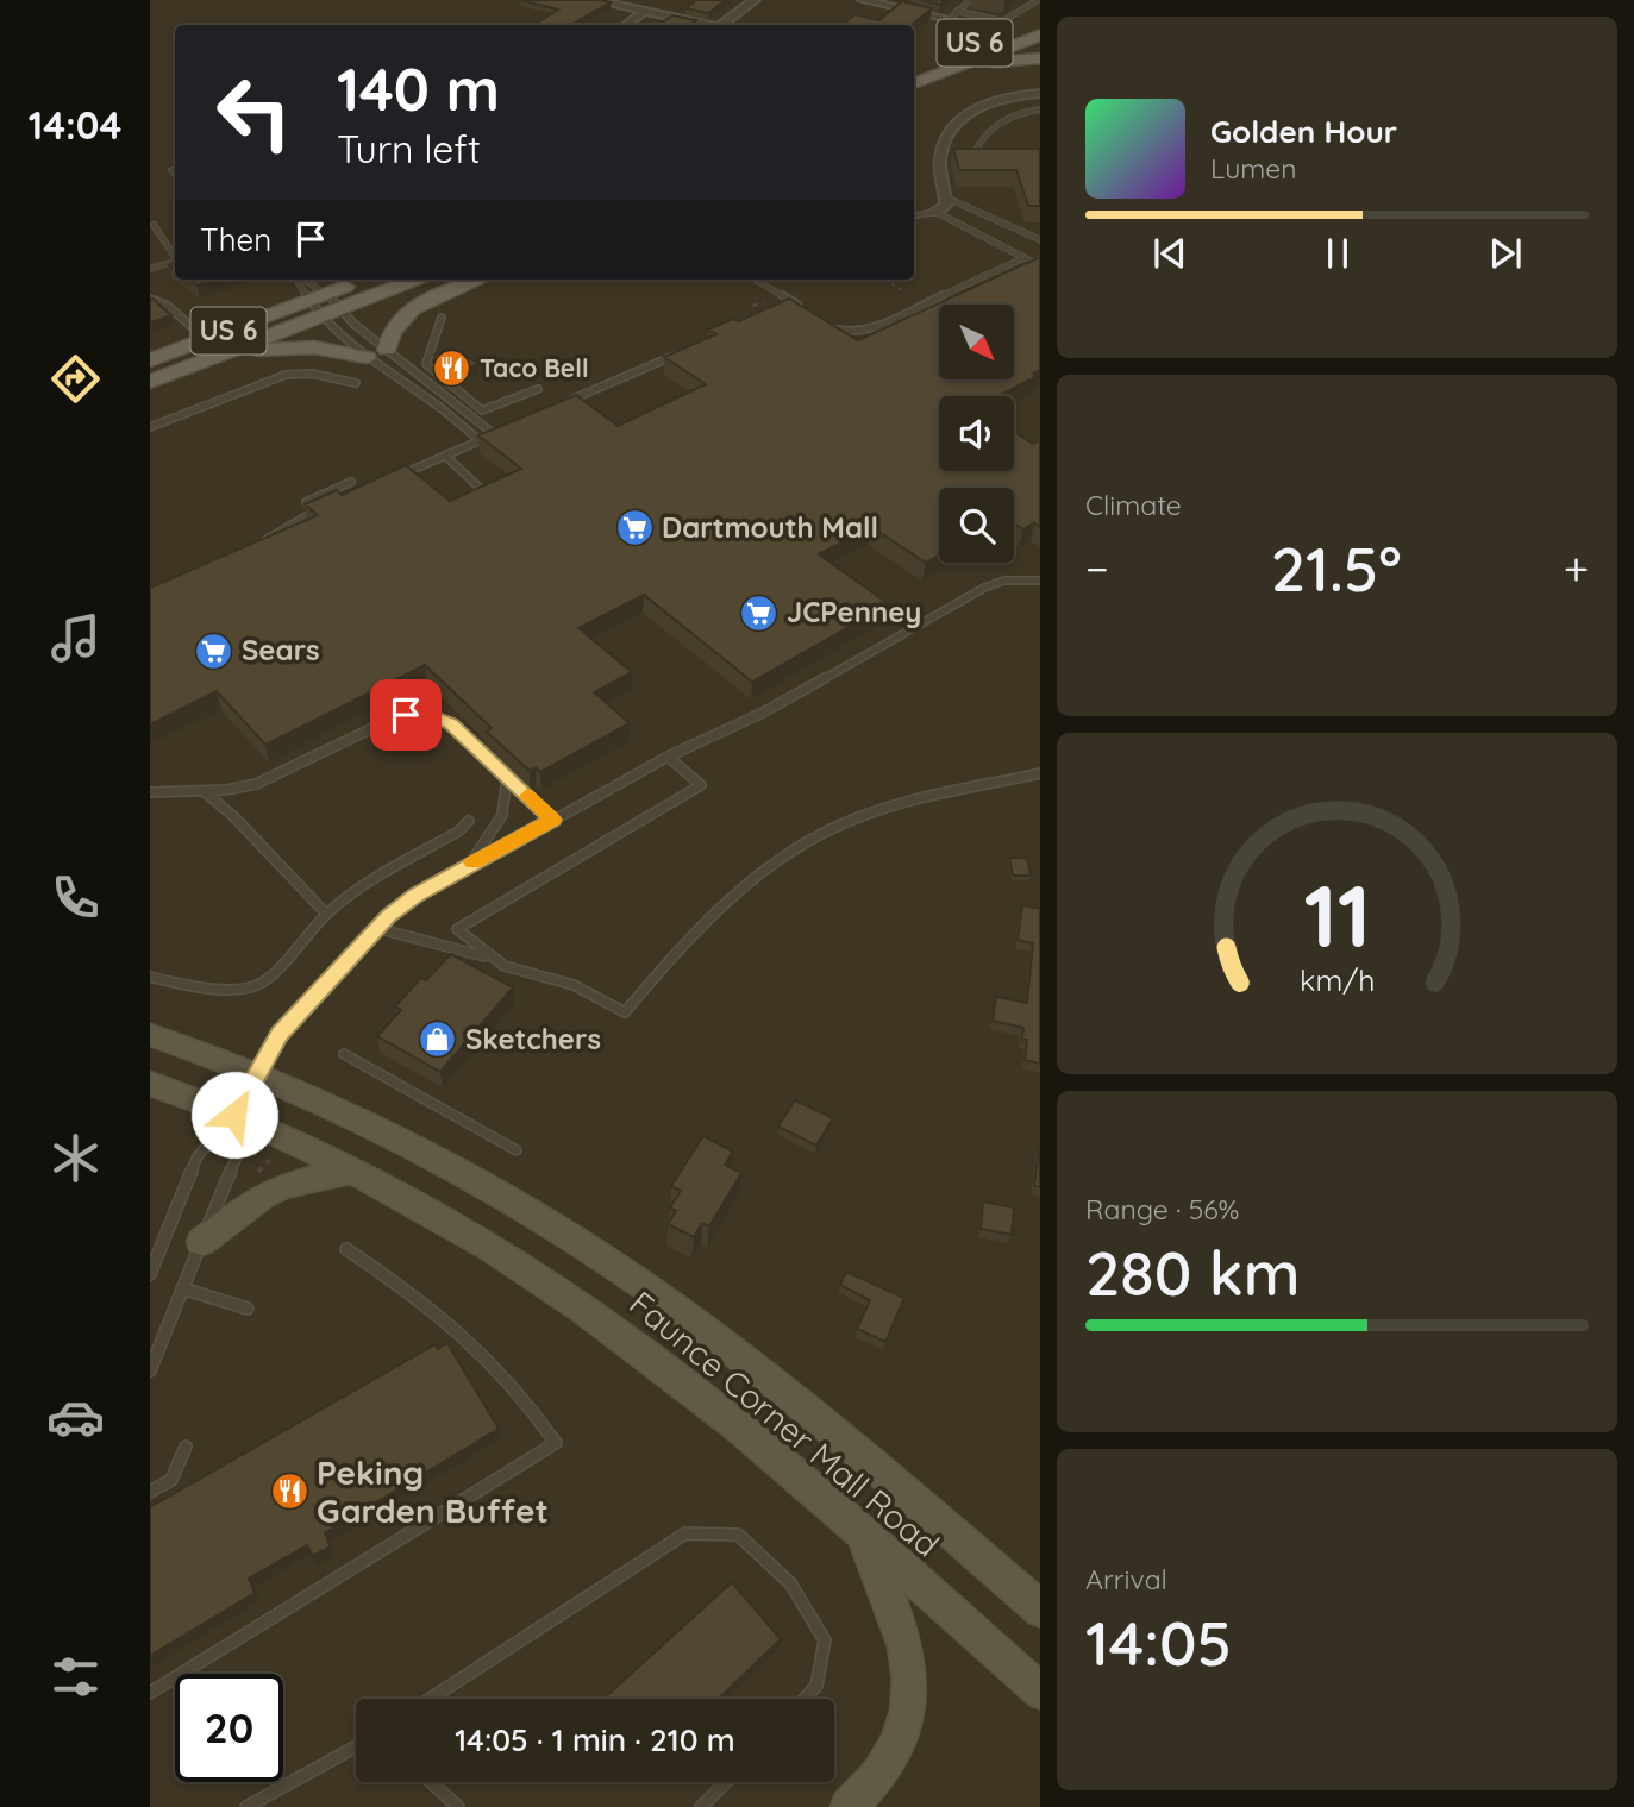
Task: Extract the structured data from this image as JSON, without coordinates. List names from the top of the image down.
{
  "streets": {
    "main road": ["US 6", "Faunce Corner Mall Road"]
  },
  "places": {
    "restaurant": ["Taco Bell", "Peking Garden Buffet"],
    "supermarket": ["Dartmouth Mall", "JCPenney", "Sears"],
    "shop": ["Sketchers"]
  },
  "north": "bottom right",
  "page": {
    "tabs": "14:04",
    "turn": ["140 m", "Turn left"],
    "song": ["Golden Hour", "Lumen"],
    "then": "Then",
    "tile": [
      "Climate",
      ["Range · 56%", "280 km"],
      ["Arrival", "14:05"]
    ],
    "heat": ["−", "21.5°", "+"],
    "limit": "20",
    "trip": "14:05 · 1 min · 210 m",
    "gauge": ["11", "km/h"]
  }
}
